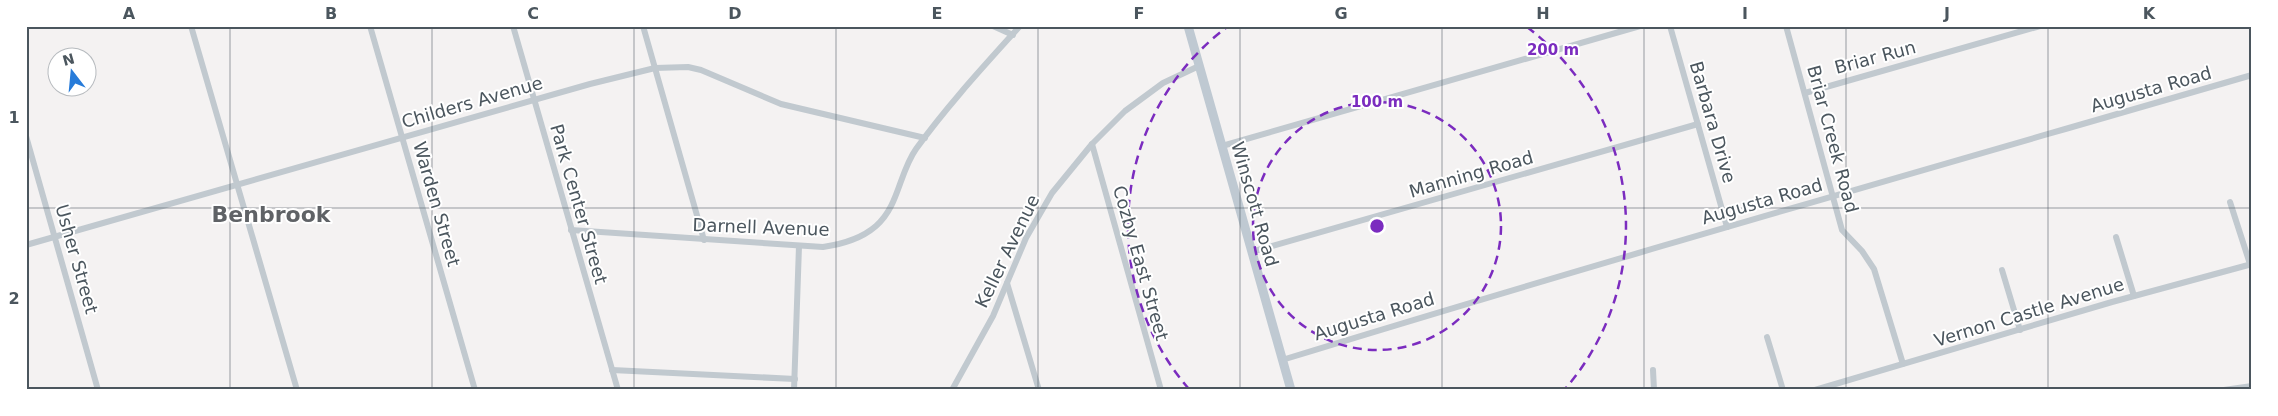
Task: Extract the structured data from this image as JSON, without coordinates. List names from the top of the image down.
{
  "streets": {
    "main road": ["Winscott Road"],
    "street": [
      "Briar Run",
      "Augusta Road",
      "Childers Avenue",
      "Barbara Drive",
      "Briar Creek Road",
      "Manning Road",
      "Warden Street",
      "Park Center Street",
      "Darnell Avenue",
      "Keller Avenue",
      "Usher Street",
      "Cozby East Street",
      "Vernon Castle Avenue"
    ]
  },
  "crossings": [
    ["Briar Run", "Briar Creek Road"],
    ["Augusta Road", "Barbara Drive"],
    ["Augusta Road", "Briar Creek Road"],
    ["Augusta Road", "Winscott Road"],
    ["Childers Avenue", "Warden Street"],
    ["Childers Avenue", "Park Center Street"],
    ["Childers Avenue", "Darnell Avenue"],
    ["Childers Avenue", "Usher Street"],
    ["Barbara Drive", "Manning Road"],
    ["Briar Creek Road", "Vernon Castle Avenue"],
    ["Manning Road", "Winscott Road"],
    ["Park Center Street", "Darnell Avenue"],
    ["Winscott Road", "Keller Avenue"],
    ["Keller Avenue", "Cozby East Street"]
  ],
  "districts": ["Benbrook"],
  "north": "top",
  "grid": {
    "columns": [
      "A",
      "B",
      "C",
      "D",
      "E",
      "F",
      "G",
      "H",
      "I",
      "J",
      "K"
    ],
    "rows": ["1", "2"]
  },
  "rings": ["200 m", "100 m"]
}
